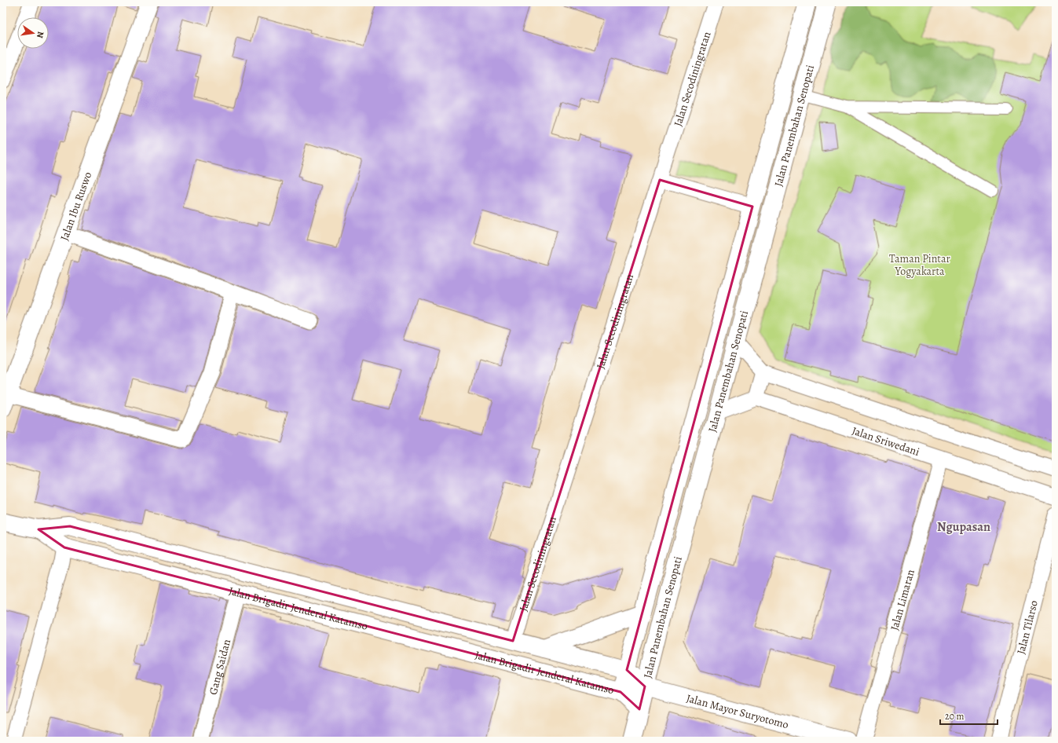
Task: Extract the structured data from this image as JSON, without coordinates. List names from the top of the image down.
{
  "streets": {
    "main road": [
      "Jalan Panembahan Senopati",
      "Jalan Ibu Ruswo",
      "Jalan Brigadir Jenderal Katamso",
      "Jalan Mayor Suryotomo"
    ],
    "street": [
      "Jalan Secodiningratan",
      "Jalan Sriwedani",
      "Jalan Limaran",
      "Jalan Tilarso",
      "Gang Saidan"
    ]
  },
  "crossings": [
    ["Jalan Secodiningratan", "Jalan Brigadir Jenderal Katamso"],
    ["Jalan Panembahan Senopati", "Jalan Brigadir Jenderal Katamso"],
    ["Jalan Panembahan Senopati", "Jalan Mayor Suryotomo"],
    ["Jalan Sriwedani", "Jalan Limaran"],
    ["Jalan Brigadir Jenderal Katamso", "Gang Saidan"],
    ["Jalan Brigadir Jenderal Katamso", "Jalan Mayor Suryotomo"]
  ],
  "districts": ["Ngupasan"],
  "parks": ["Taman Pintar Yogyakarta"],
  "scale_bar": "20 m",
  "north": "right"
}
